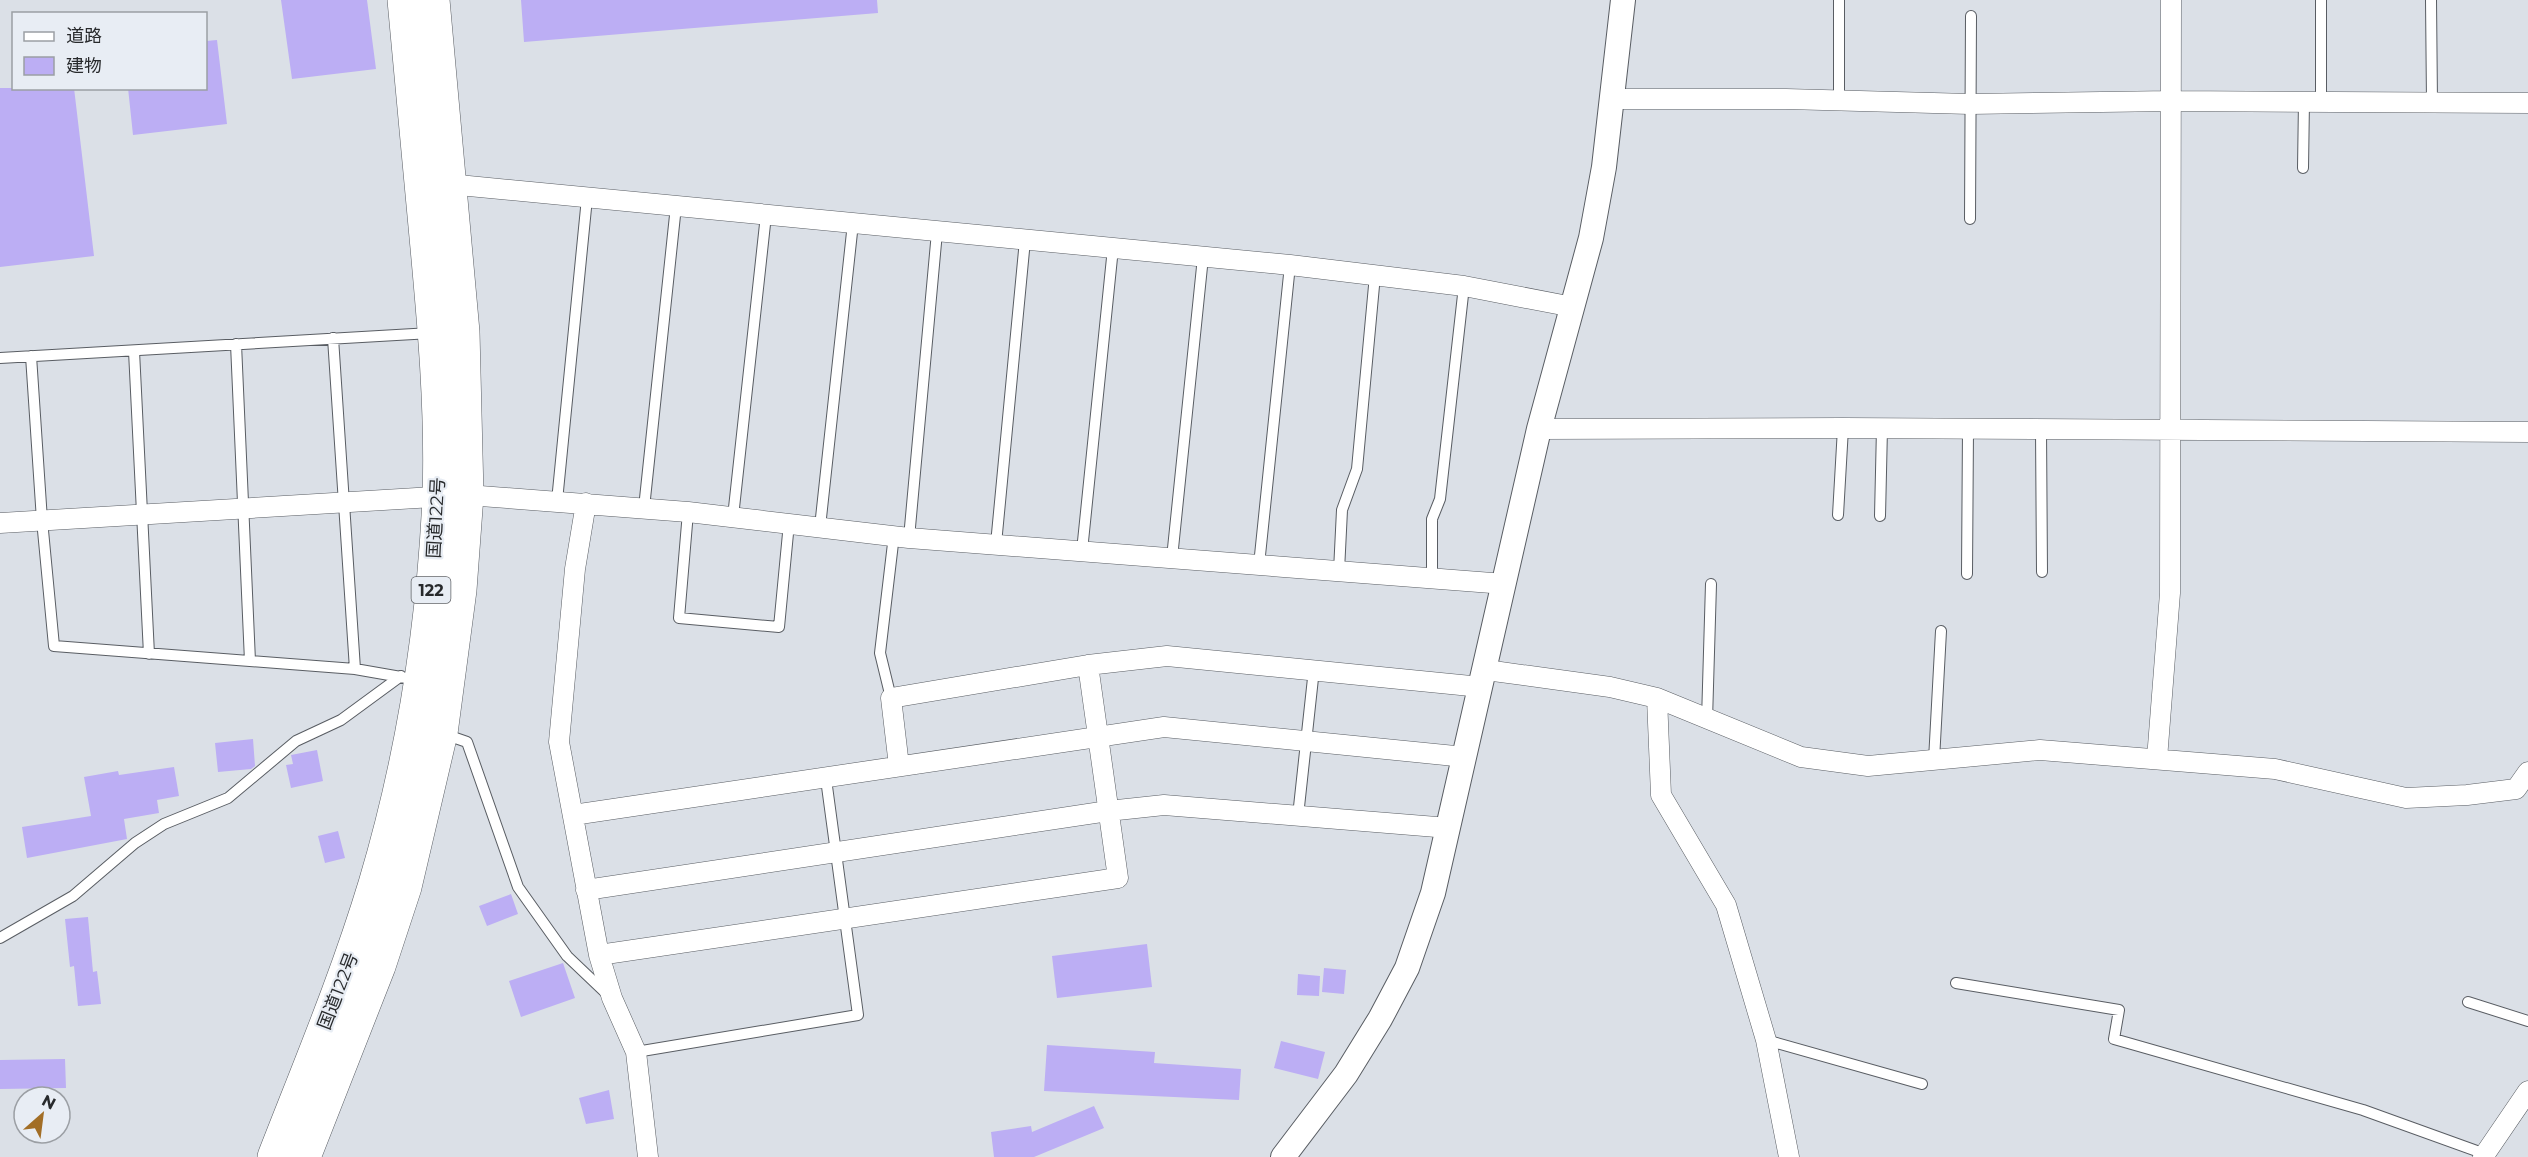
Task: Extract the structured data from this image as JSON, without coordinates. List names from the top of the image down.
{
  "streets": {
    "highway": ["国道122号", "122"]
  },
  "legend": ["道路", "建物"],
  "north": "top right"
}
